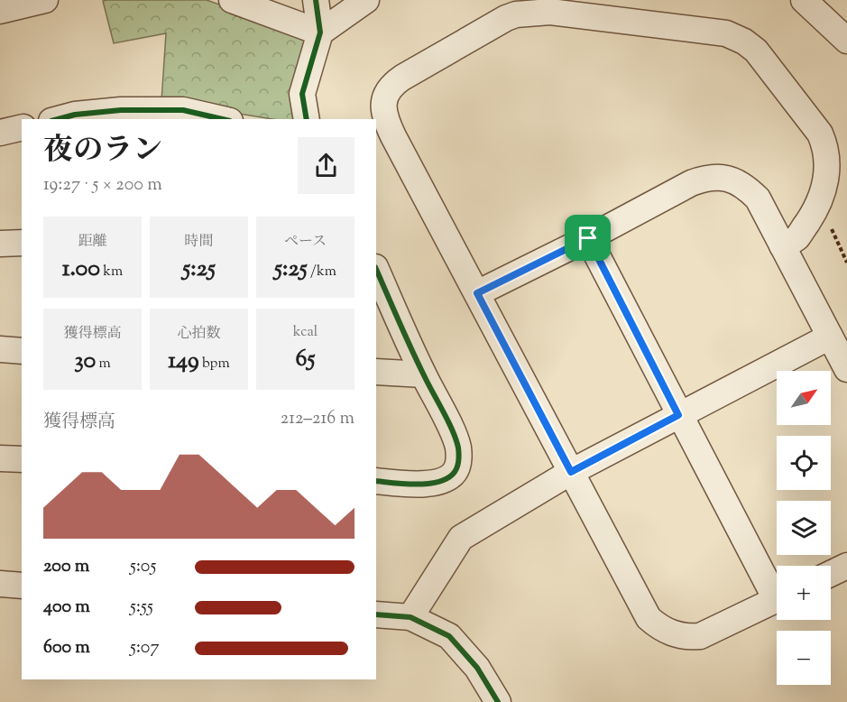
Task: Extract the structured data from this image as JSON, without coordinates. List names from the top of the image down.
{
  "north": "top right",
  "page": {
    "heading": ["夜のラン", "19:27 · 5 × 200 m"],
    "stats": [
      ["距離", "1.00 km"],
      ["時間", "5:25"],
      ["ペース", "5:25 /km"],
      ["獲得標高", "30 m"],
      ["心拍数", "149 bpm"],
      ["kcal", "65"]
    ],
    "map_buttons": ["+", "−"],
    "chart": ["獲得標高", "212–216 m"],
    "list": [
      {
        "name": "200 m",
        "note": "5:05"
      },
      {
        "name": "400 m",
        "note": "5:55"
      },
      {
        "name": "600 m",
        "note": "5:07"
      }
    ]
  }
}
